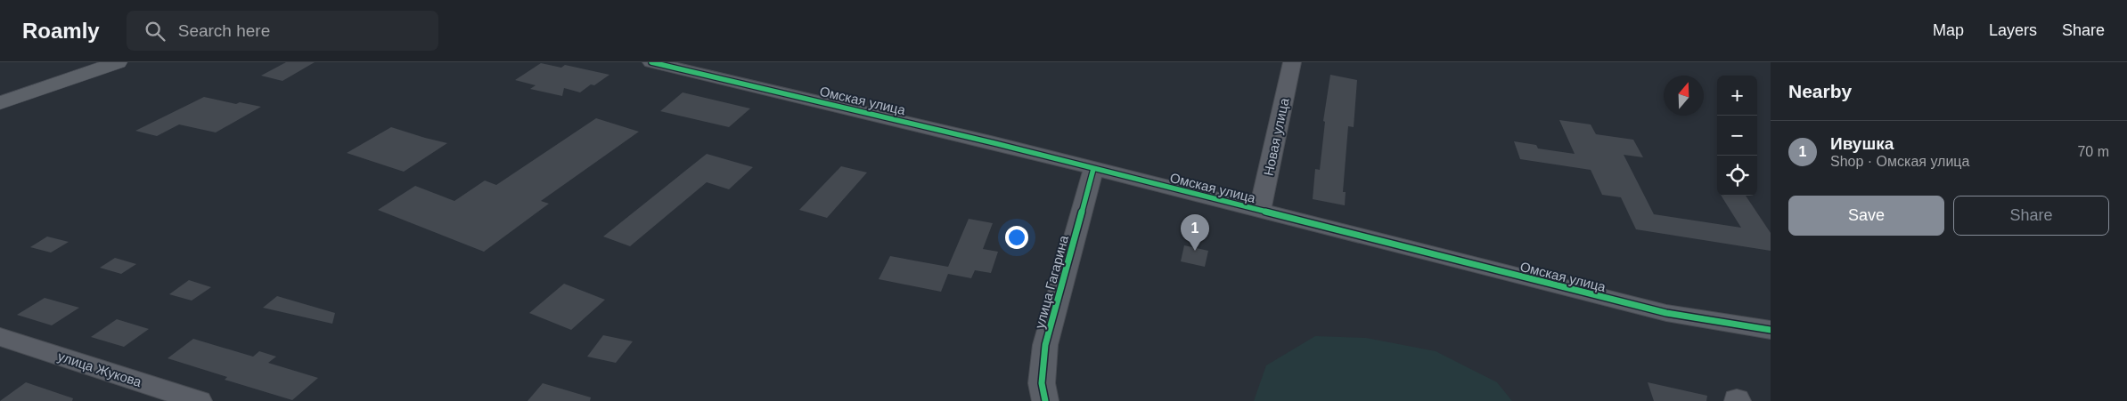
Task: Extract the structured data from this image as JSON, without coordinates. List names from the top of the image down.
{
  "streets": {
    "street": [
      "Омская улица",
      "Новая улица",
      "улица Гагарина",
      "улица Жукова"
    ]
  },
  "crossings": [
    ["Омская улица", "Новая улица"],
    ["Омская улица", "улица Гагарина"]
  ],
  "north": "top",
  "page": {
    "header": "Roamly",
    "search": "Search here",
    "nav": ["Map", "Layers", "Share"],
    "heading": "Nearby",
    "map_buttons": ["+", "−"],
    "list": [
      {
        "mark": "1",
        "name": "Ивушка",
        "note": "Shop · Омская улица",
        "value": "70 m"
      }
    ],
    "buttons": ["Save", "Share"],
    "pins": "1"
  }
}
